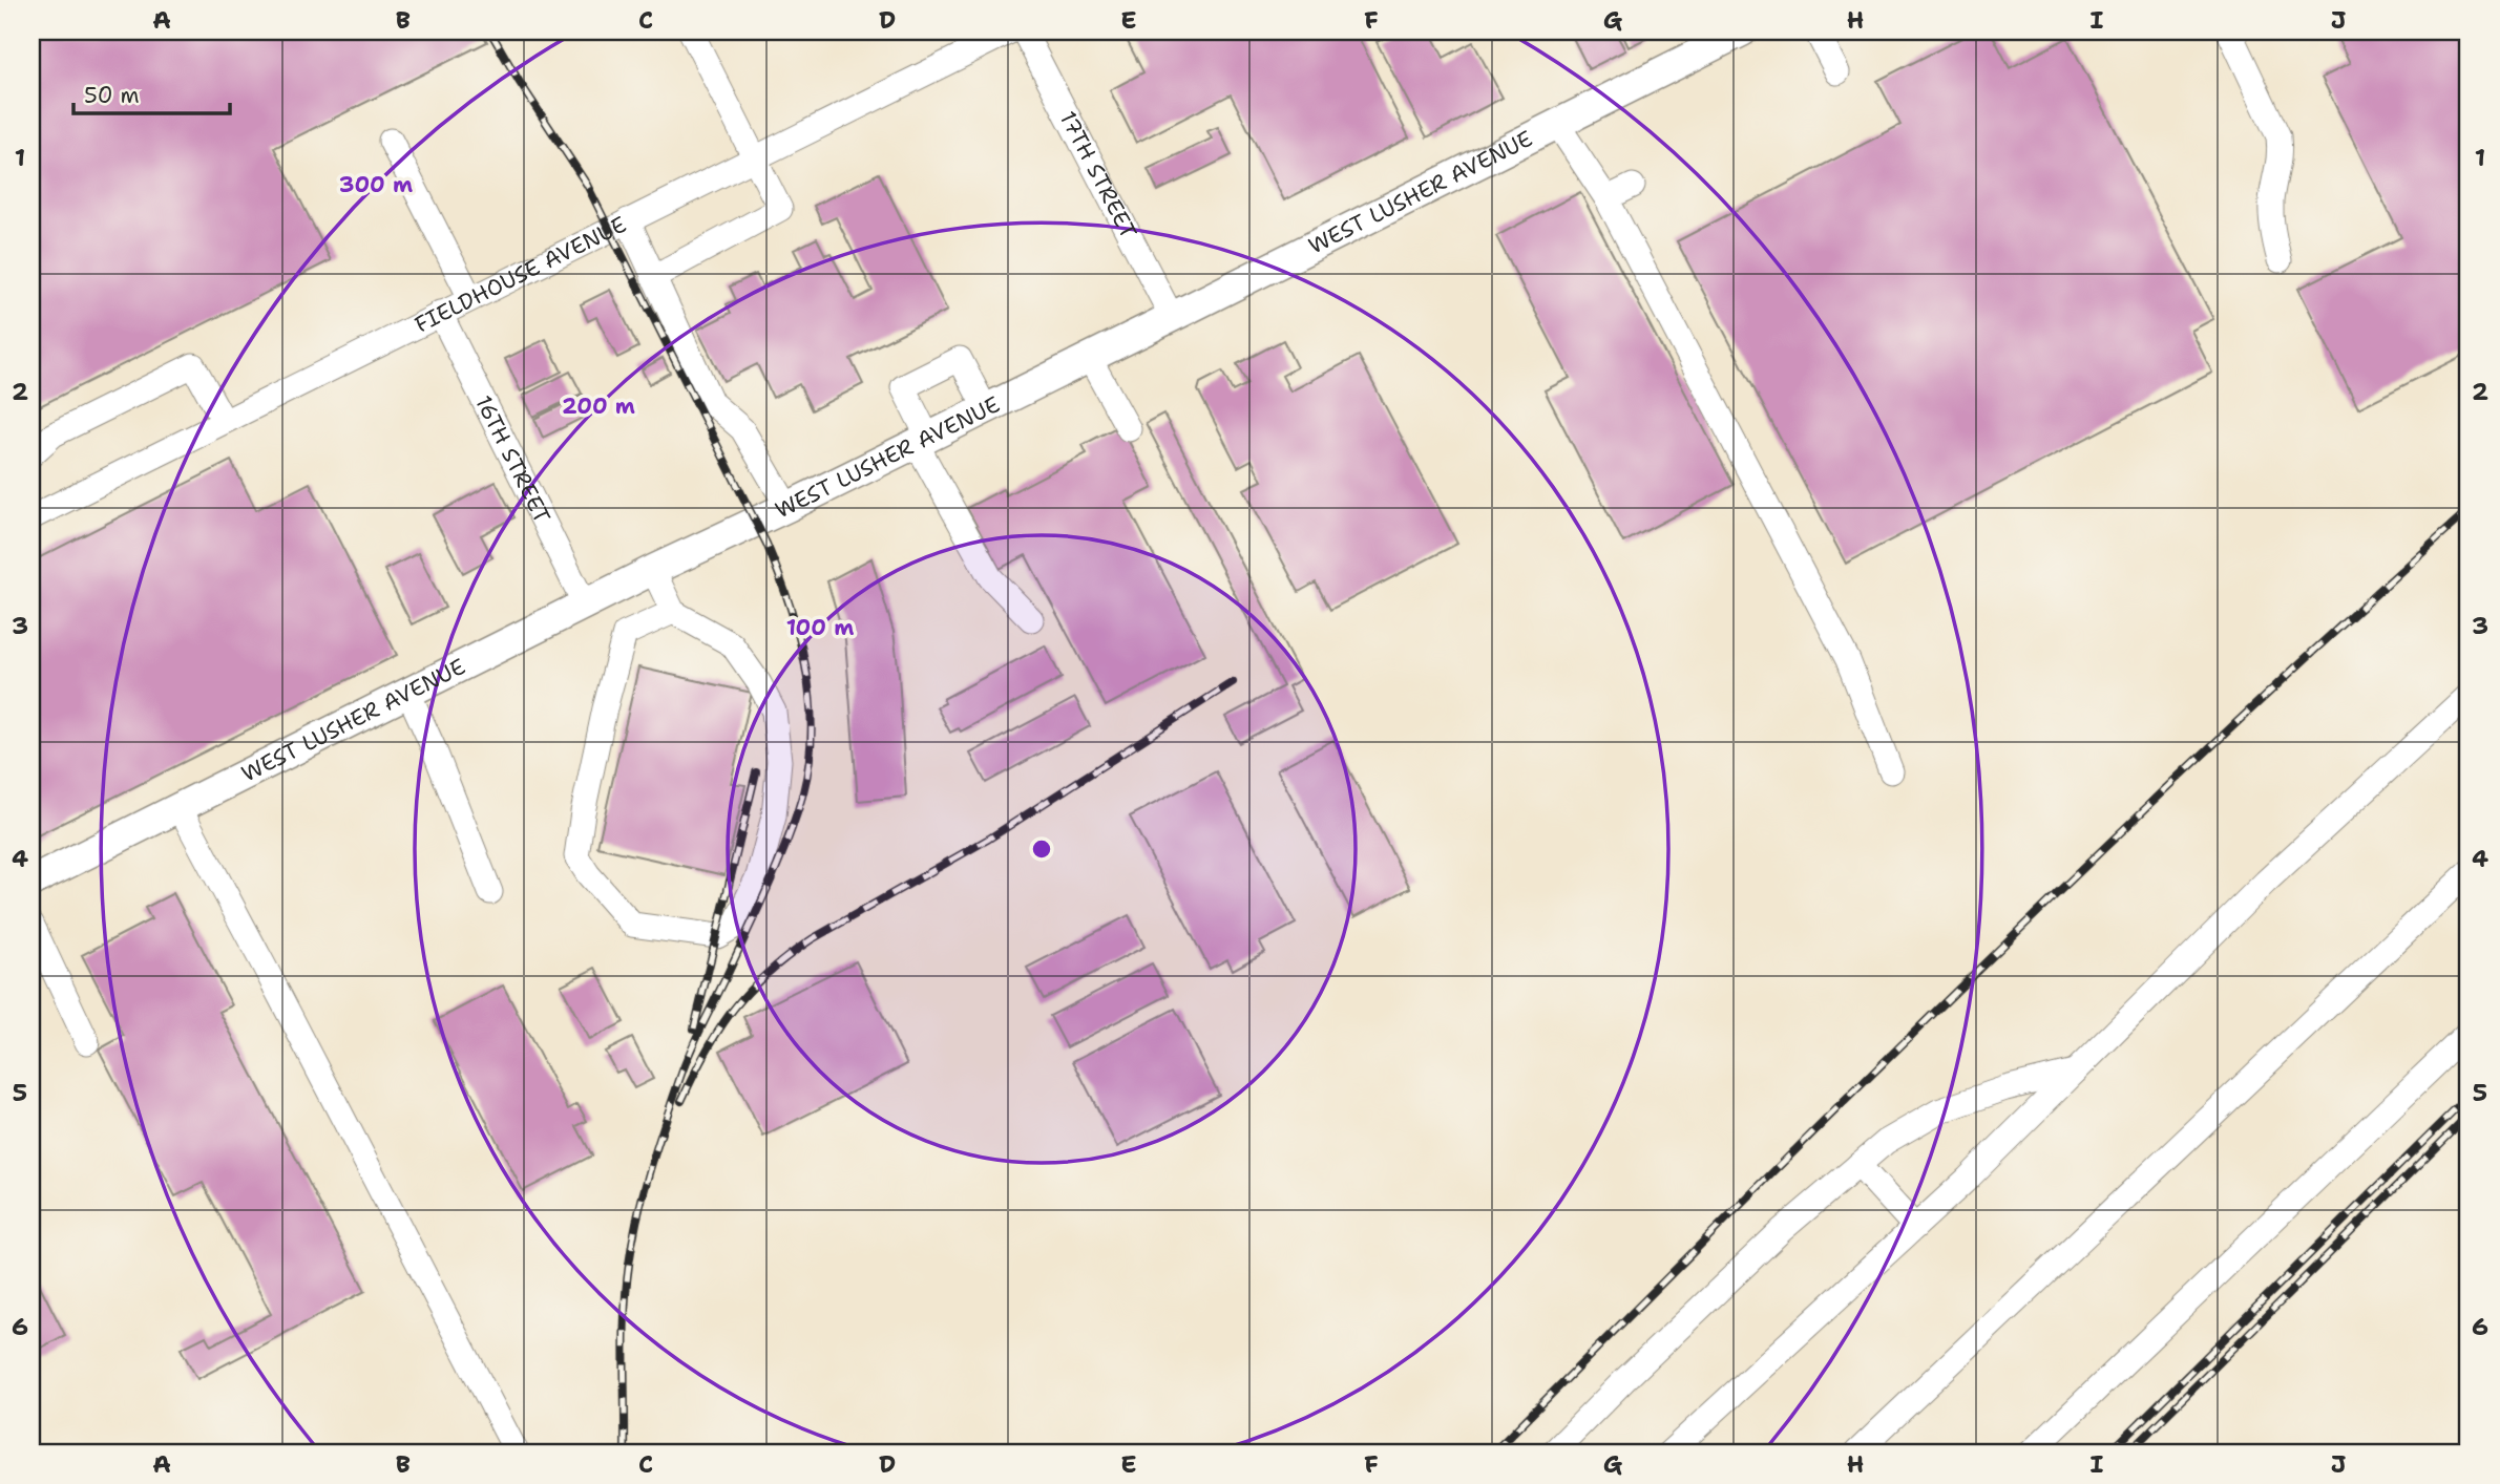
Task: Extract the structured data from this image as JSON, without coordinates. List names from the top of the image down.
{
  "streets": {
    "main road": ["WEST LUSHER AVENUE"],
    "street": ["17TH STREET", "FIELDHOUSE AVENUE", "16TH STREET"]
  },
  "crossings": [
    ["17TH STREET", "WEST LUSHER AVENUE"],
    ["WEST LUSHER AVENUE", "16TH STREET"],
    ["FIELDHOUSE AVENUE", "16TH STREET"]
  ],
  "scale_bar": "50 m",
  "grid": {
    "columns": [
      "A",
      "B",
      "C",
      "D",
      "E",
      "F",
      "G",
      "H",
      "I",
      "J"
    ],
    "rows": [
      "1",
      "2",
      "3",
      "4",
      "5",
      "6"
    ]
  },
  "rings": ["300 m", "200 m", "100 m"]
}
